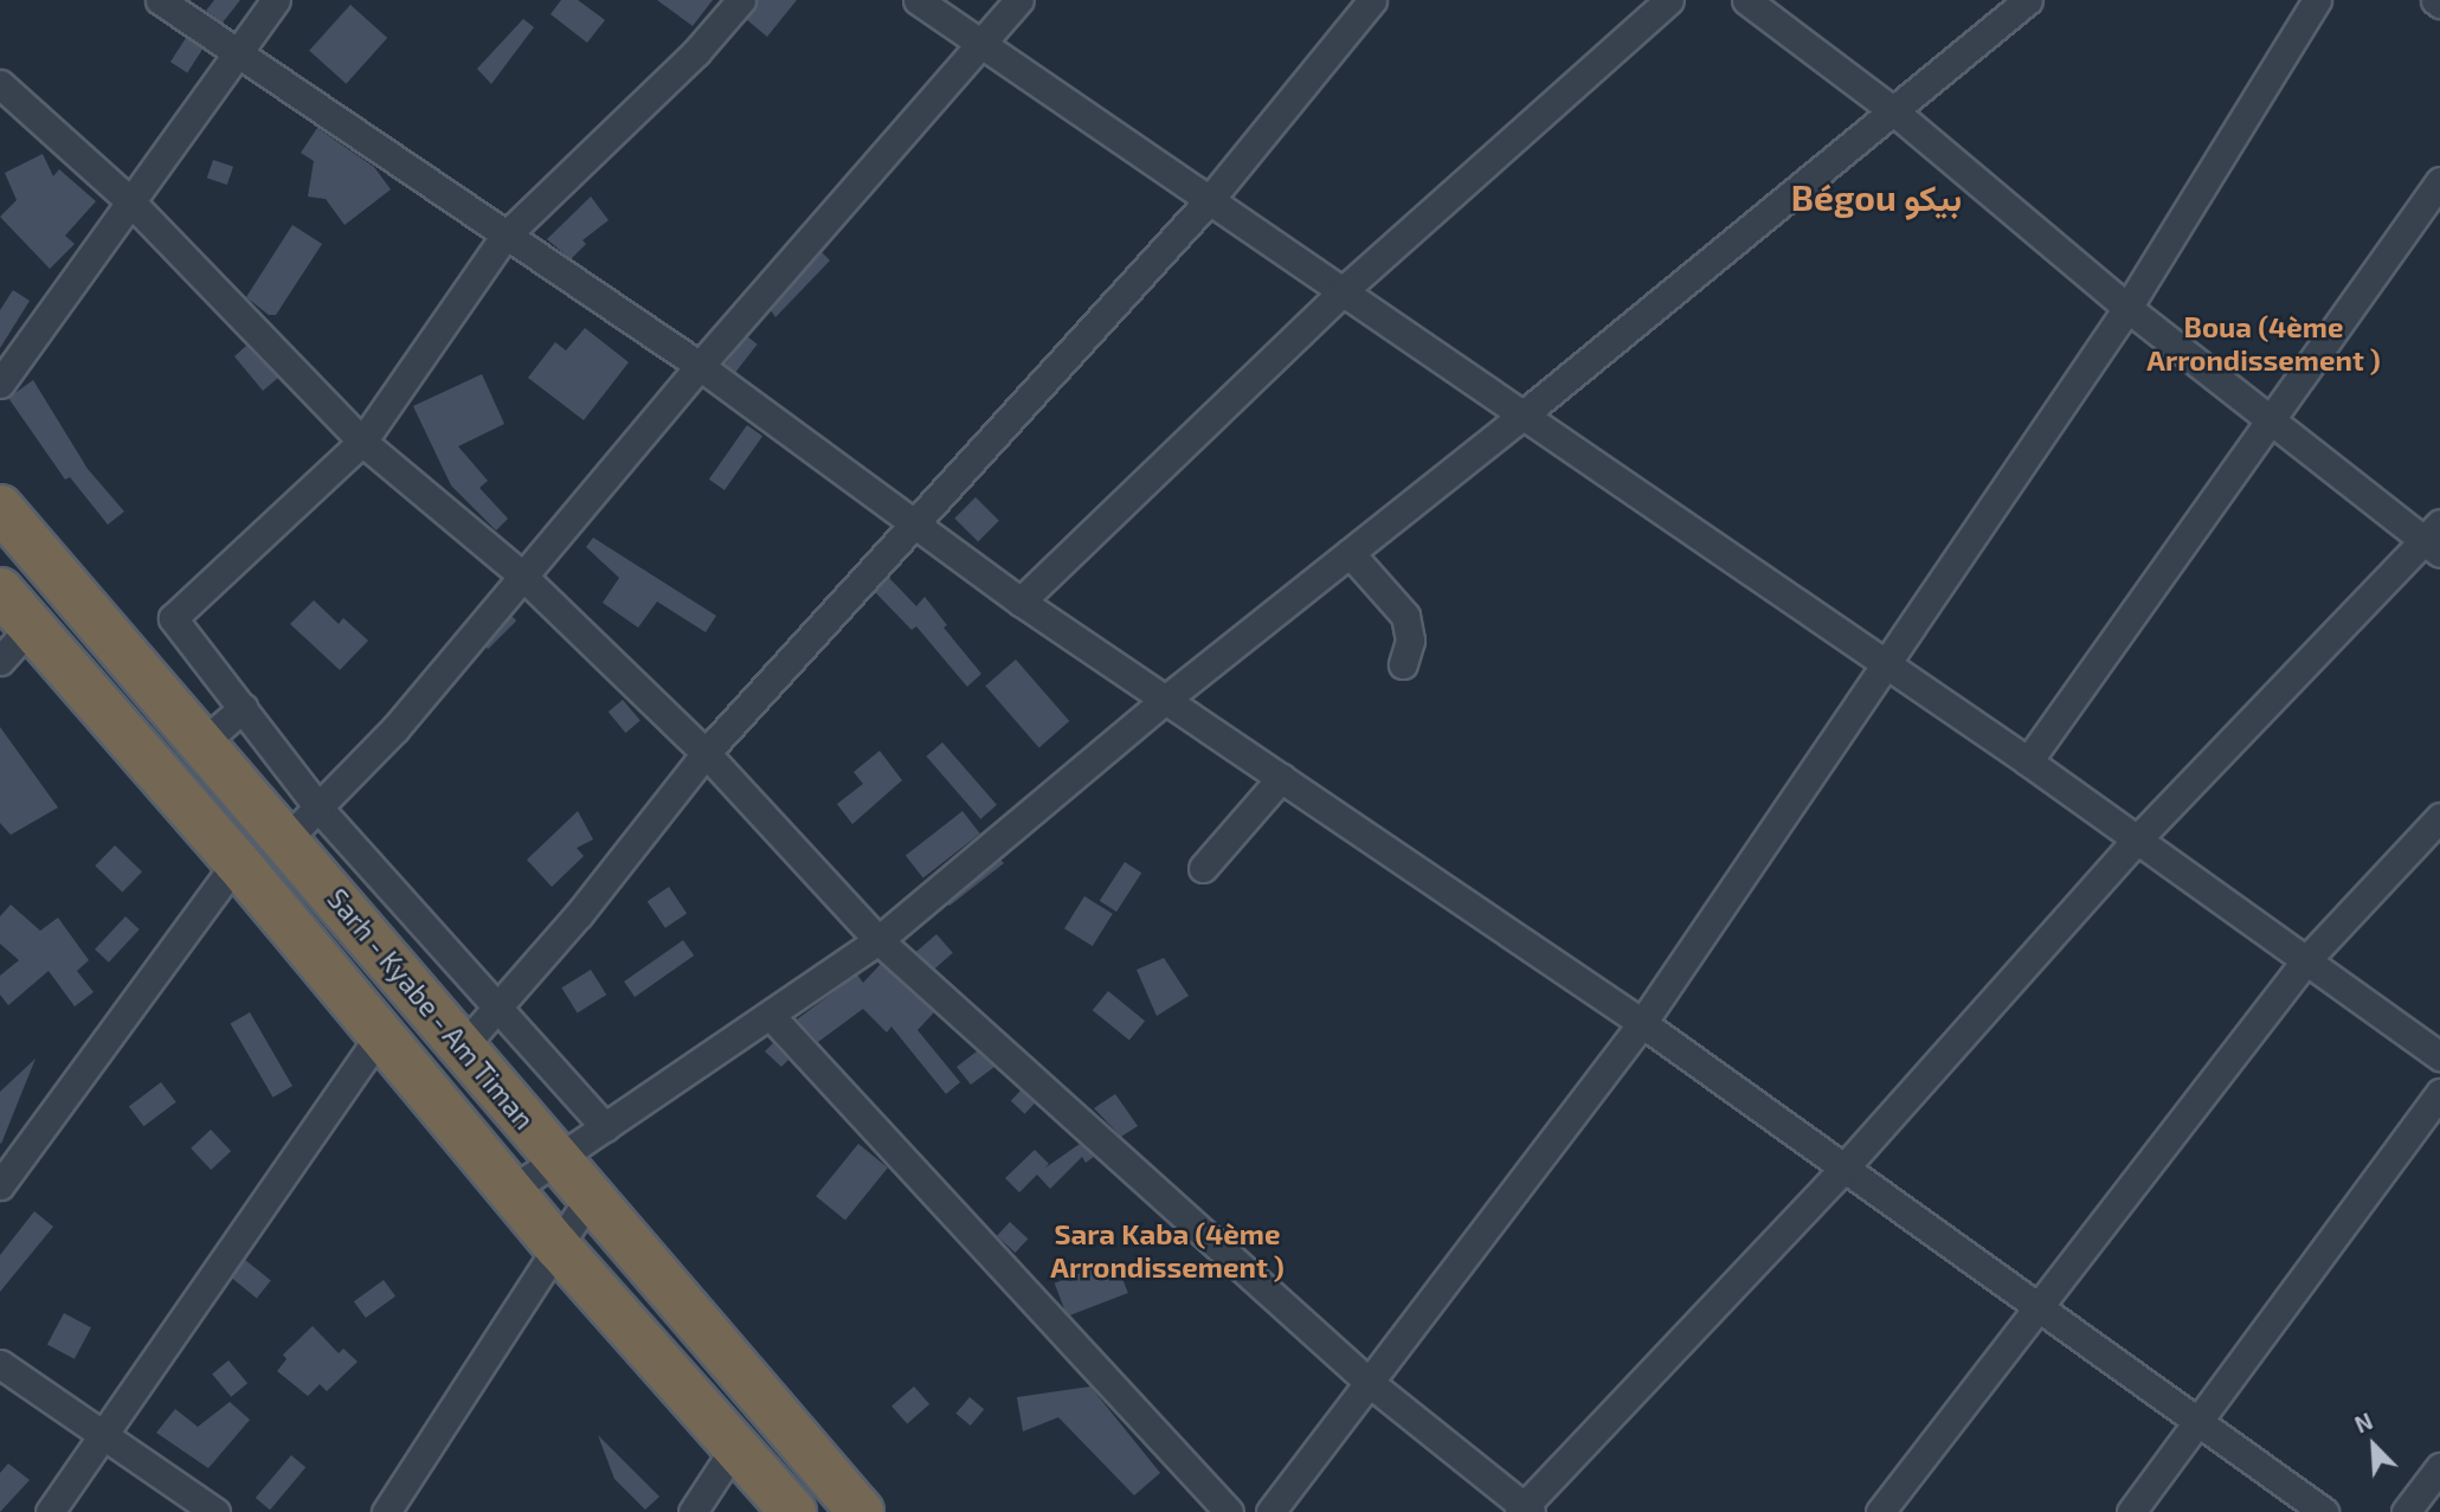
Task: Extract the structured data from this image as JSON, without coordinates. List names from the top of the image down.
{
  "streets": {
    "highway": ["Sarh - Kyabe - Am Timan"]
  },
  "districts": ["Bégou بيكو", "Boua (4ème Arrondissement )", "Sara Kaba (4ème Arrondissement )"],
  "north": "top left"
}
